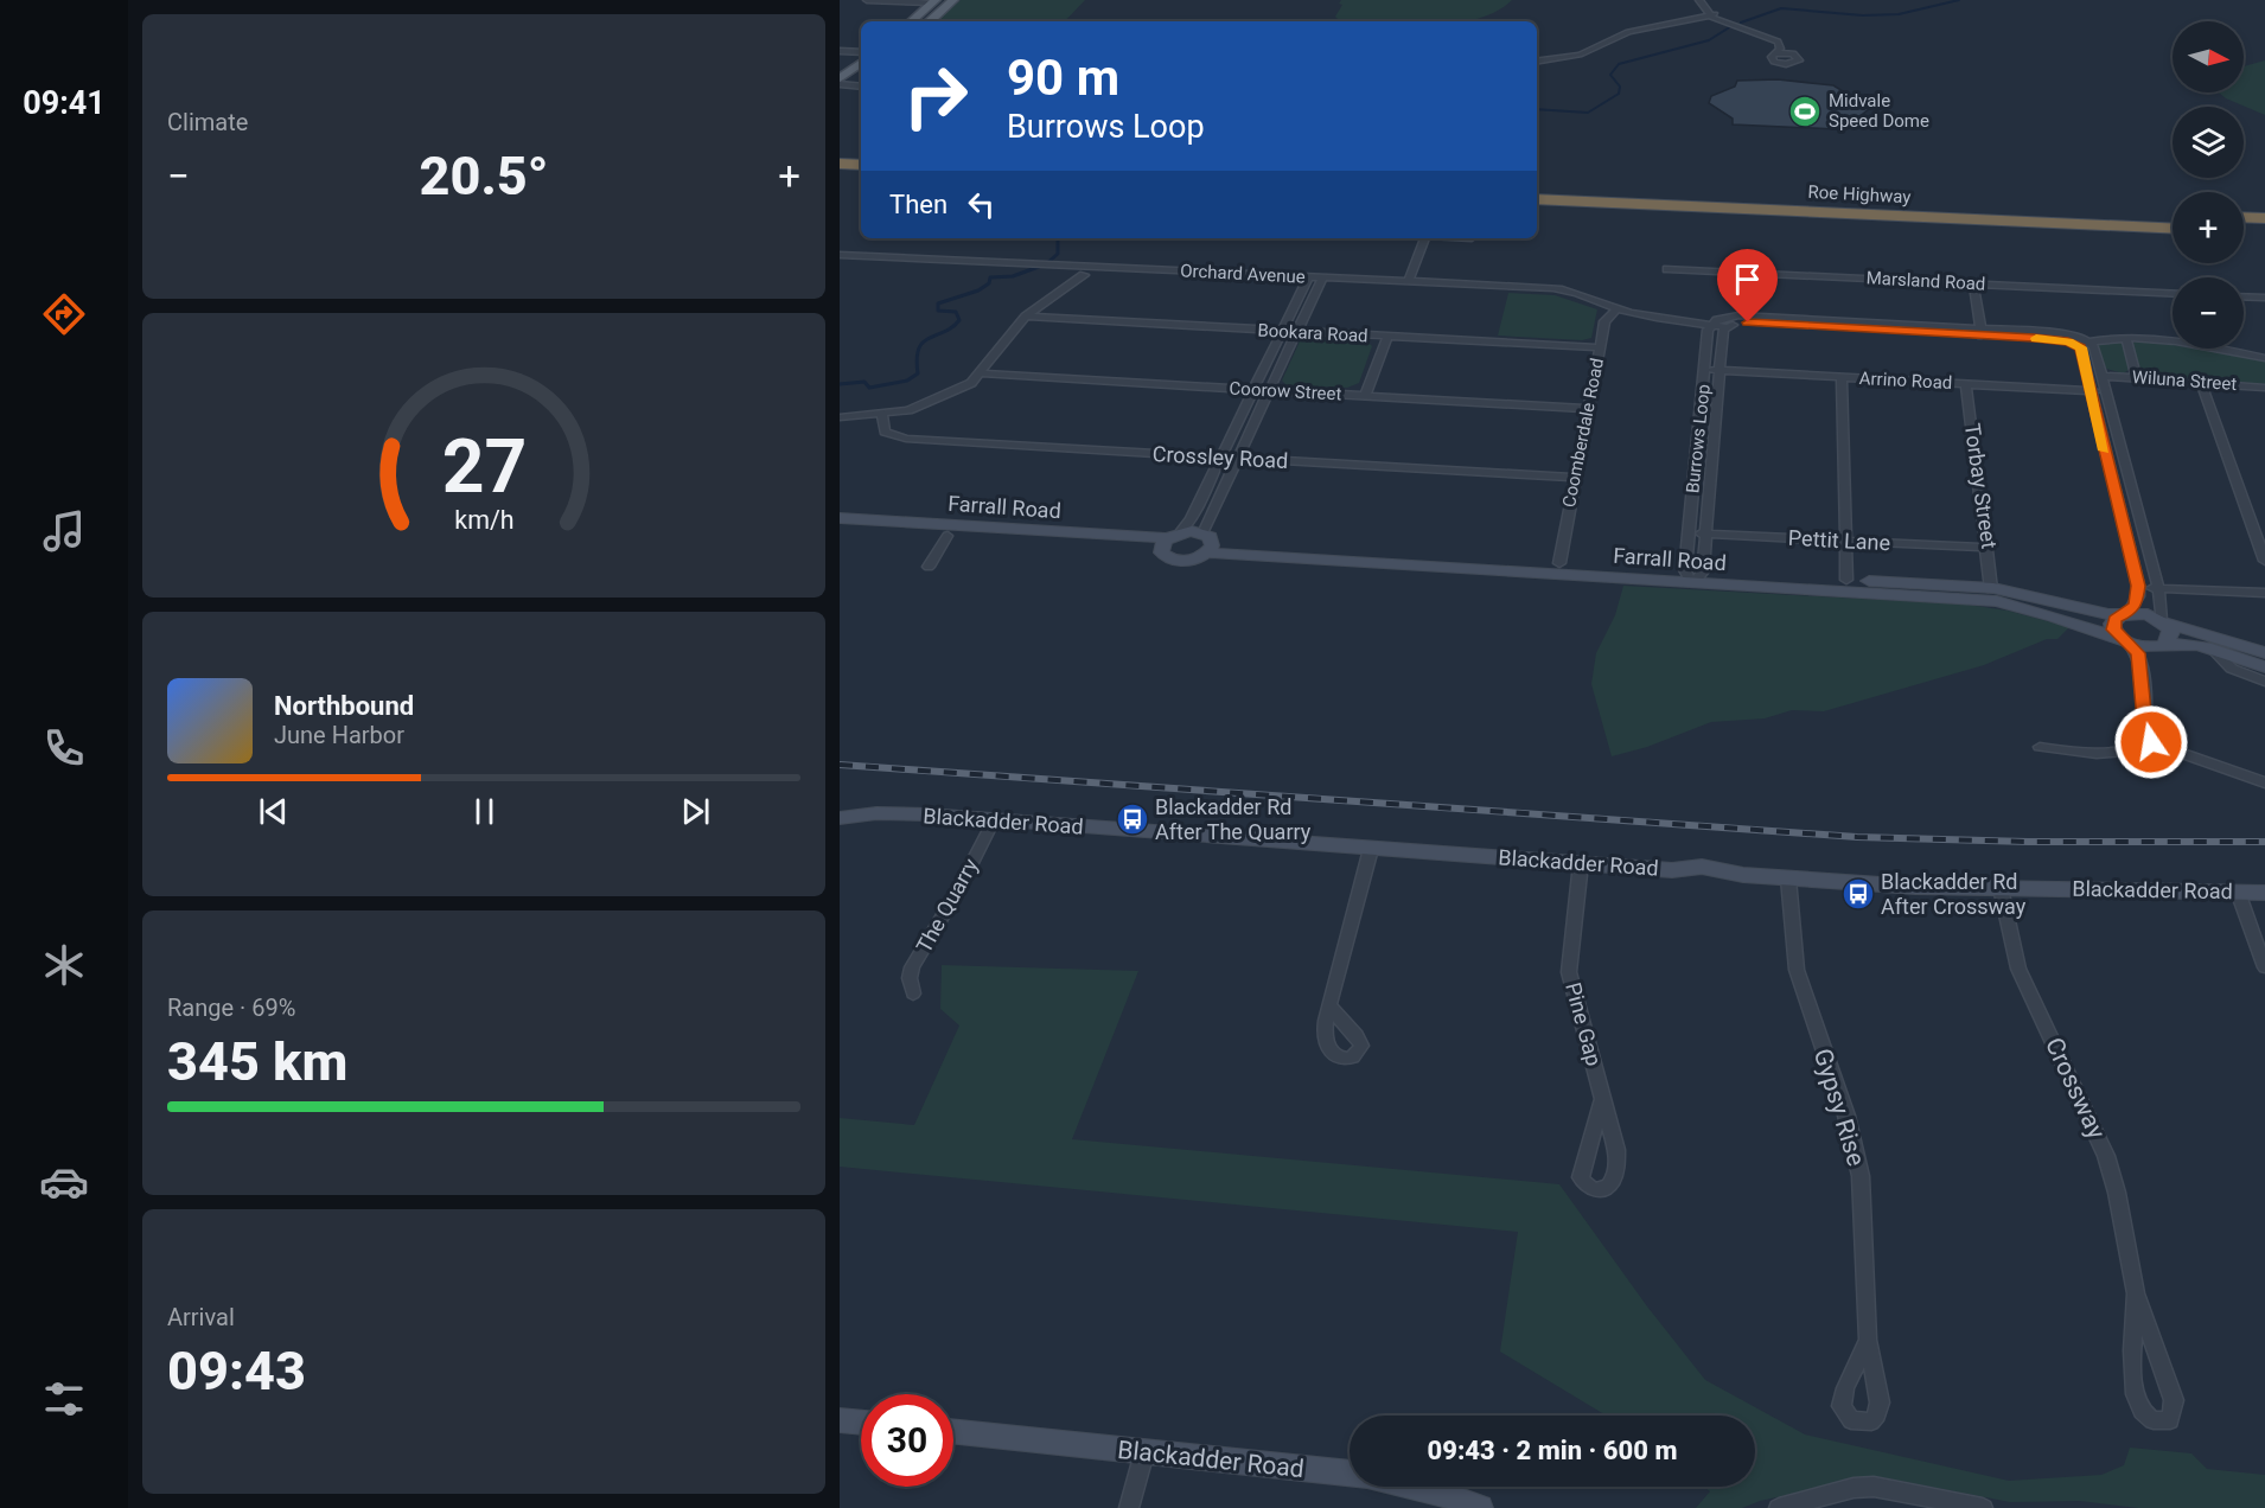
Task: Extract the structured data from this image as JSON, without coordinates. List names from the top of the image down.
{
  "streets": {
    "highway": ["Roe Highway"],
    "main road": ["Farrall Road", "Blackadder Road"],
    "street": [
      "Orchard Avenue",
      "Marsland Road",
      "Bookara Road",
      "Arrino Road",
      "Wiluna Street",
      "Coorow Street",
      "Coomberdale Road",
      "Burrows Loop",
      "Crossley Road",
      "Torbay Street",
      "Pettit Lane",
      "The Quarry",
      "Pine Gap",
      "Crossway",
      "Gypsy Rise"
    ]
  },
  "crossings": [
    ["Orchard Avenue", "Coomberdale Road"],
    ["Orchard Avenue", "Burrows Loop"],
    ["Bookara Road", "Coomberdale Road"],
    ["Arrino Road", "Burrows Loop"],
    ["Arrino Road", "Torbay Street"],
    ["Coorow Street", "Coomberdale Road"],
    ["Coomberdale Road", "Crossley Road"],
    ["Coomberdale Road", "Farrall Road"],
    ["Burrows Loop", "Farrall Road"],
    ["Burrows Loop", "Pettit Lane"],
    ["Torbay Street", "Farrall Road"],
    ["Torbay Street", "Pettit Lane"],
    ["Blackadder Road", "The Quarry"],
    ["Blackadder Road", "Pine Gap"],
    ["Blackadder Road", "Crossway"],
    ["Blackadder Road", "Gypsy Rise"]
  ],
  "places": {
    "sports": ["Midvale Speed Dome"],
    "bus stop": ["Blackadder Rd After The Quarry", "Blackadder Rd After Crossway"]
  },
  "north": "right",
  "page": {
    "tabs": "09:41",
    "tile": [
      "Climate",
      ["Range · 69%", "345 km"],
      ["Arrival", "09:43"]
    ],
    "map_buttons": ["+", "−"],
    "turn": ["90 m", "Burrows Loop"],
    "heat": ["−", "20.5°", "+"],
    "then": "Then",
    "song": ["Northbound", "June Harbor"],
    "limit": "30",
    "trip": "09:43 · 2 min · 600 m",
    "gauge": ["27", "km/h"]
  }
}
